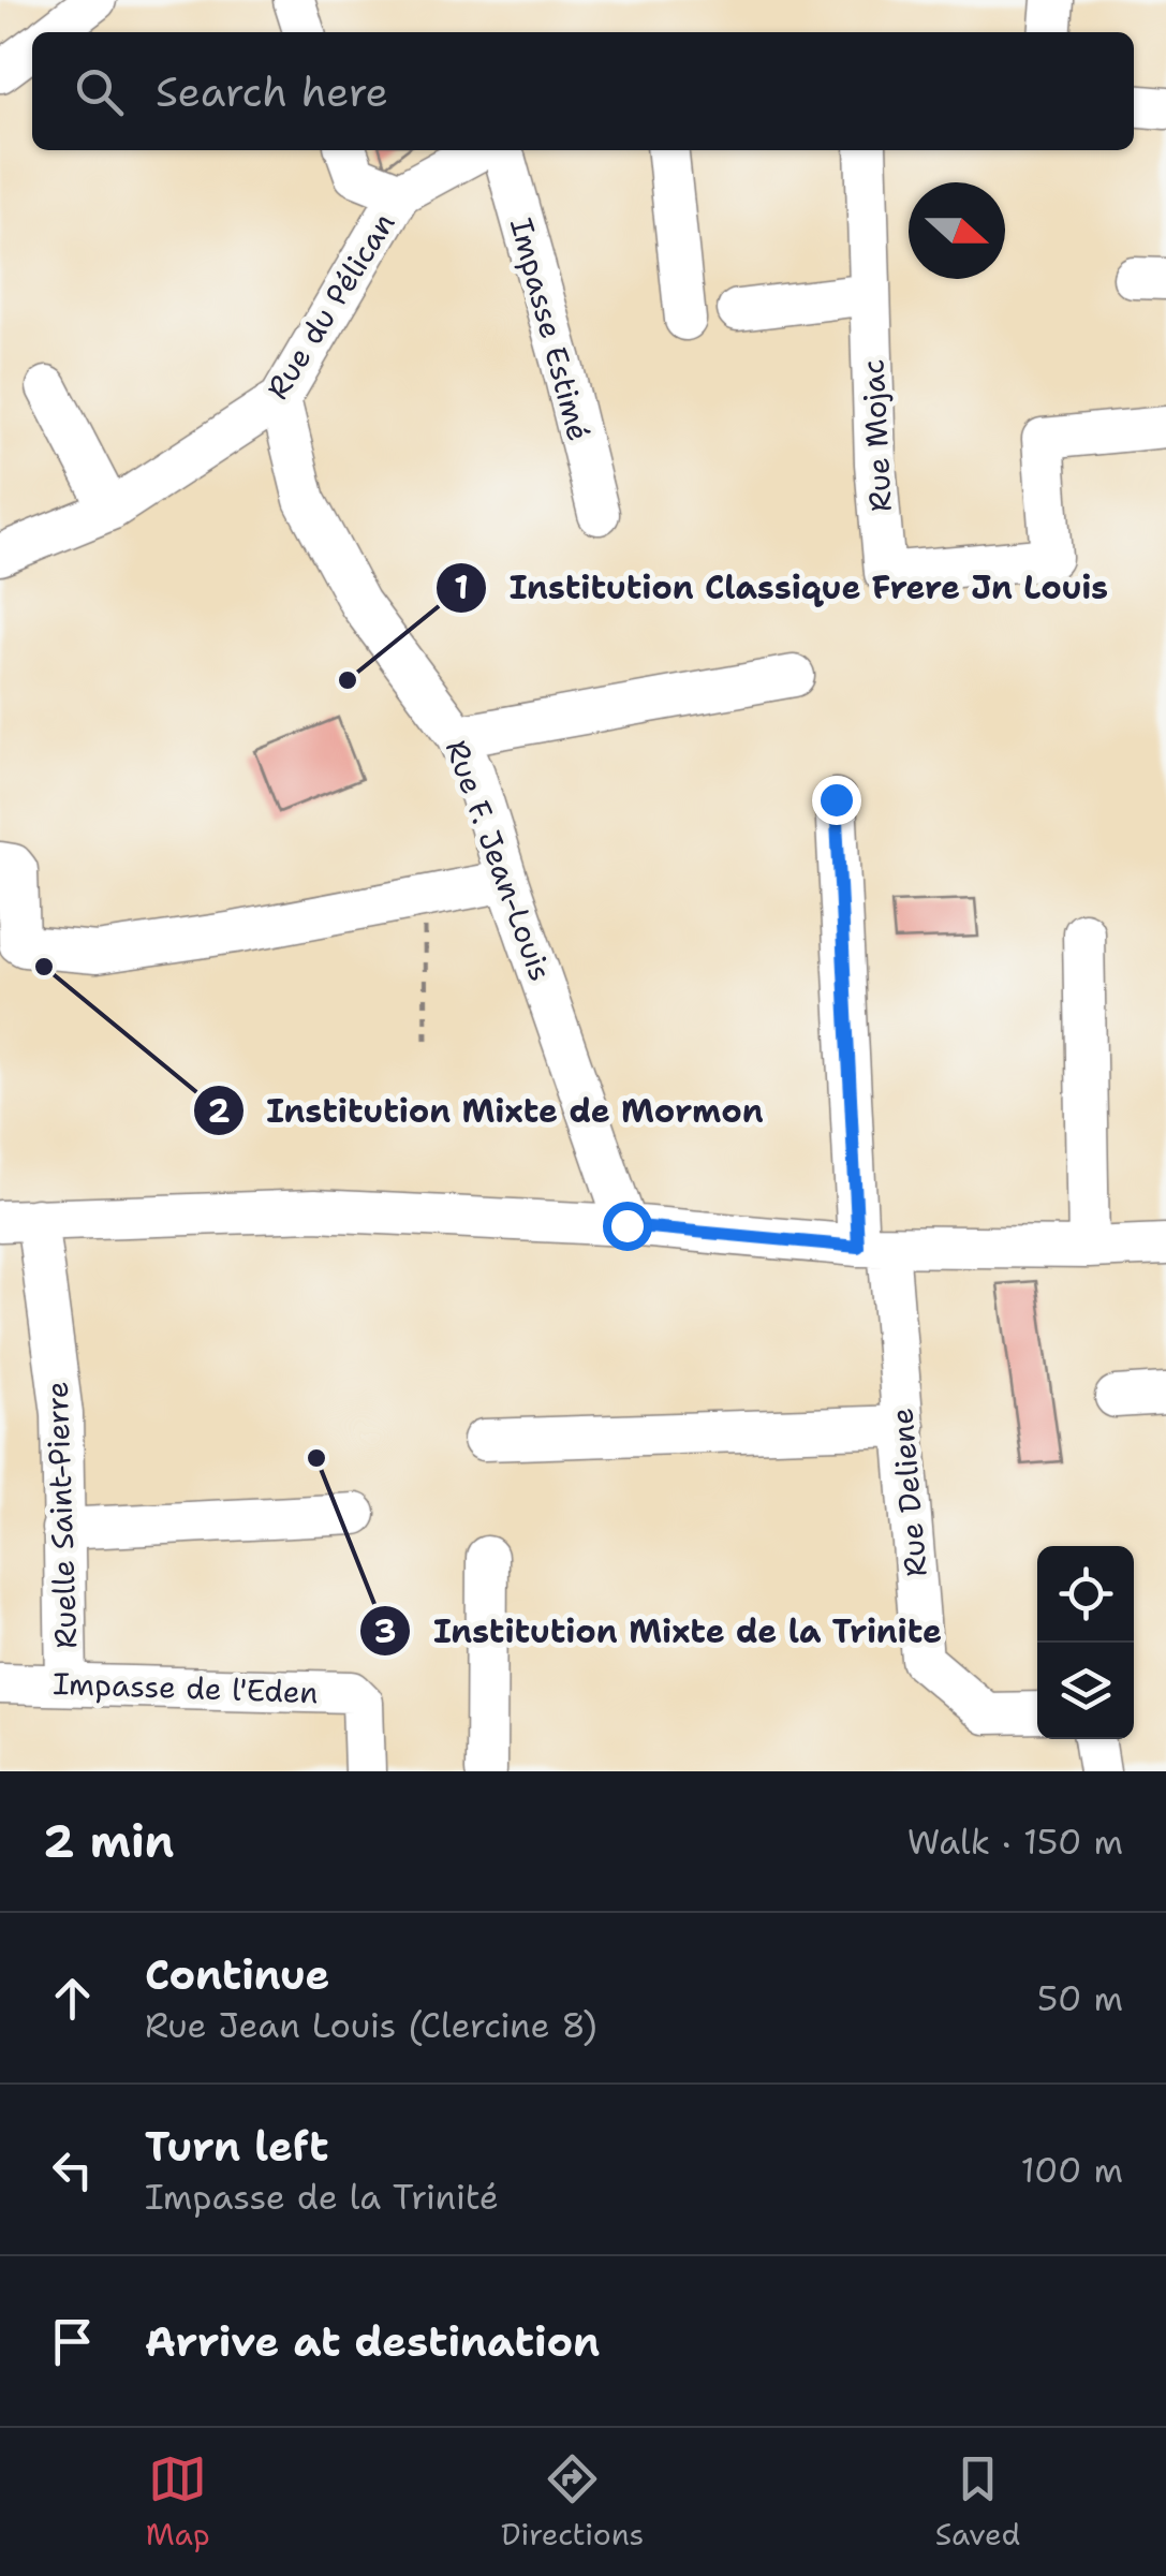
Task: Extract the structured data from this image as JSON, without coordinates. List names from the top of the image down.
{
  "streets": {
    "street": [
      "Rue du Pélican",
      "Impasse Estimé",
      "Rue Mojac",
      "Rue F. Jean-Louis",
      "Rue Deliene",
      "Ruelle Saint-Pierre",
      "Impasse de l'Eden"
    ]
  },
  "crossings": [
    ["Rue du Pélican", "Rue F. Jean-Louis"],
    ["Ruelle Saint-Pierre", "Impasse de l'Eden"]
  ],
  "places": ["Institution Classique Frere Jn Louis", "Institution Mixte de Mormon", "Institution Mixte de la Trinite"],
  "north": "right",
  "page": {
    "search": "Search here",
    "heading": ["2 min", "Walk · 150 m"],
    "list": [
      ["Continue", "Rue Jean Louis (Clercine 8)", "50 m"],
      ["Turn left", "Impasse de la Trinité", "100 m"],
      "Arrive at destination"
    ],
    "nav": ["Map", "Directions", "Saved"]
  }
}
